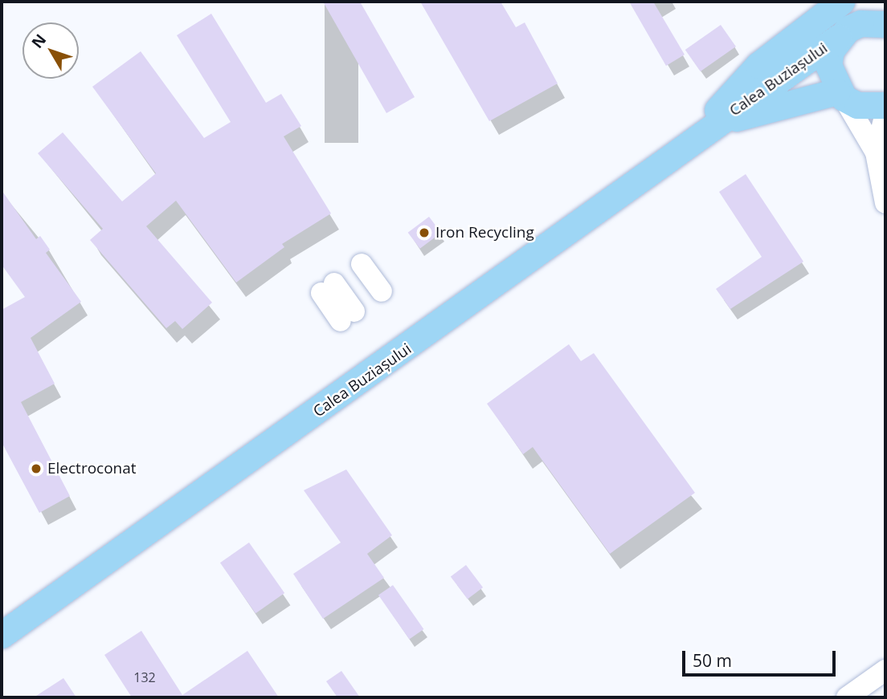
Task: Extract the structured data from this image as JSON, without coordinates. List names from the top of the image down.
{
  "streets": {
    "main road": ["Calea Buziașului"]
  },
  "places": ["Iron Recycling", "Electroconat"],
  "house_numbers": ["132"],
  "scale_bar": "50 m",
  "north": "top left"
}
